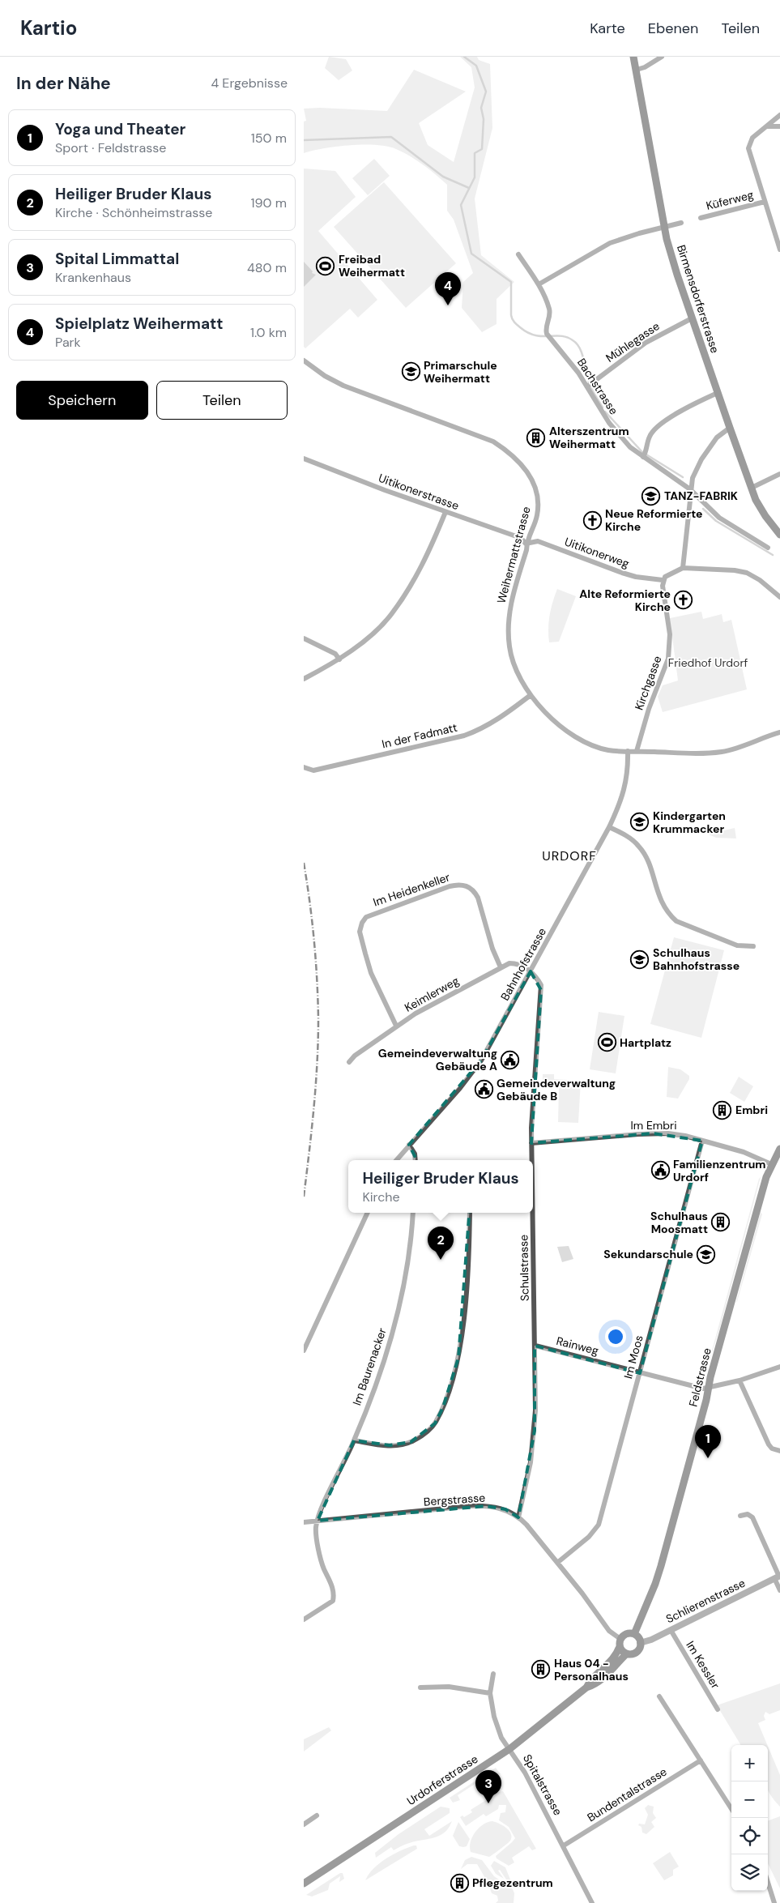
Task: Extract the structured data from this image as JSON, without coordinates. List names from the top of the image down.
{
  "streets": {
    "main road": ["Birmensdorferstrasse", "Feldstrasse", "Urdorferstrasse"],
    "street": [
      "Küferweg",
      "Mühlegasse",
      "Bachstrasse",
      "Uitikonerstrasse",
      "Uitikonerweg",
      "Weihermattstrasse",
      "Kirchgasse",
      "In der Fadmatt",
      "Im Heidenkeller",
      "Bahnhofstrasse",
      "Keimlerweg",
      "Im Embri",
      "Schulstrasse",
      "Rainweg",
      "Im Moos",
      "Im Baurenacker",
      "Bergstrasse",
      "Schlierenstrasse",
      "Im Kessler",
      "Spitalstrasse",
      "Bundentalstrasse"
    ]
  },
  "crossings": [
    ["Birmensdorferstrasse", "Mühlegasse"],
    ["Mühlegasse", "Bachstrasse"],
    ["Uitikonerstrasse", "Uitikonerweg"],
    ["Uitikonerstrasse", "Weihermattstrasse"],
    ["Uitikonerweg", "Weihermattstrasse"],
    ["Uitikonerweg", "Kirchgasse"],
    ["Weihermattstrasse", "Kirchgasse"],
    ["Weihermattstrasse", "In der Fadmatt"],
    ["Weihermattstrasse", "Bahnhofstrasse"],
    ["Im Heidenkeller", "Keimlerweg"],
    ["Bahnhofstrasse", "Keimlerweg"],
    ["Bahnhofstrasse", "Schulstrasse"],
    ["Keimlerweg", "Schulstrasse"],
    ["Im Embri", "Schulstrasse"],
    ["Im Embri", "Im Moos"],
    ["Im Embri", "Feldstrasse"],
    ["Schulstrasse", "Rainweg"],
    ["Schulstrasse", "Bergstrasse"],
    ["Rainweg", "Im Moos"],
    ["Rainweg", "Feldstrasse"],
    ["Im Moos", "Bergstrasse"],
    ["Im Baurenacker", "Bergstrasse"],
    ["Feldstrasse", "Bergstrasse"],
    ["Feldstrasse", "Schlierenstrasse"],
    ["Feldstrasse", "Urdorferstrasse"],
    ["Bergstrasse", "Schlierenstrasse"],
    ["Bergstrasse", "Urdorferstrasse"],
    ["Schlierenstrasse", "Im Kessler"],
    ["Schlierenstrasse", "Urdorferstrasse"],
    ["Urdorferstrasse", "Spitalstrasse"],
    ["Spitalstrasse", "Bundentalstrasse"]
  ],
  "districts": ["URDORF"],
  "parks": ["Friedhof Urdorf"],
  "places": {
    "sports": ["Freibad Weihermatt", "Hartplatz"],
    "school or university": [
      "Primarschule Weihermatt",
      "TANZ-FABRIK",
      "Kindergarten Krummacker",
      "Schulhaus Bahnhofstrasse",
      "Sekundarschule"
    ],
    "building": [
      "Alterszentrum Weihermatt",
      "Embri",
      "Schulhaus Moosmatt",
      "Haus 04 - Personalhaus",
      "Pflegezentrum"
    ],
    "church": ["Neue Reformierte Kirche", "Alte Reformierte Kirche"],
    "public building": ["Gemeindeverwaltung Gebäude A", "Gemeindeverwaltung Gebäude B", "Familienzentrum Urdorf"]
  },
  "page": {
    "header": "Kartio",
    "nav": ["Karte", "Ebenen", "Teilen"],
    "heading": ["In der Nähe", "4 Ergebnisse"],
    "list": [
      {
        "mark": "1",
        "name": "Yoga und Theater",
        "note": "Sport · Feldstrasse",
        "value": "150 m"
      },
      {
        "mark": "2",
        "name": "Heiliger Bruder Klaus",
        "note": "Kirche · Schönheimstrasse",
        "value": "190 m"
      },
      {
        "mark": "3",
        "name": "Spital Limmattal",
        "note": "Krankenhaus",
        "value": "480 m"
      },
      {
        "mark": "4",
        "name": "Spielplatz Weihermatt",
        "note": "Park",
        "value": "1.0 km"
      }
    ],
    "pins": [
      "4",
      "2",
      "1",
      "3"
    ],
    "buttons": ["Speichern", "Teilen"],
    "popup": ["Heiliger Bruder Klaus", "Kirche"],
    "map_buttons": ["+", "−"]
  }
}
